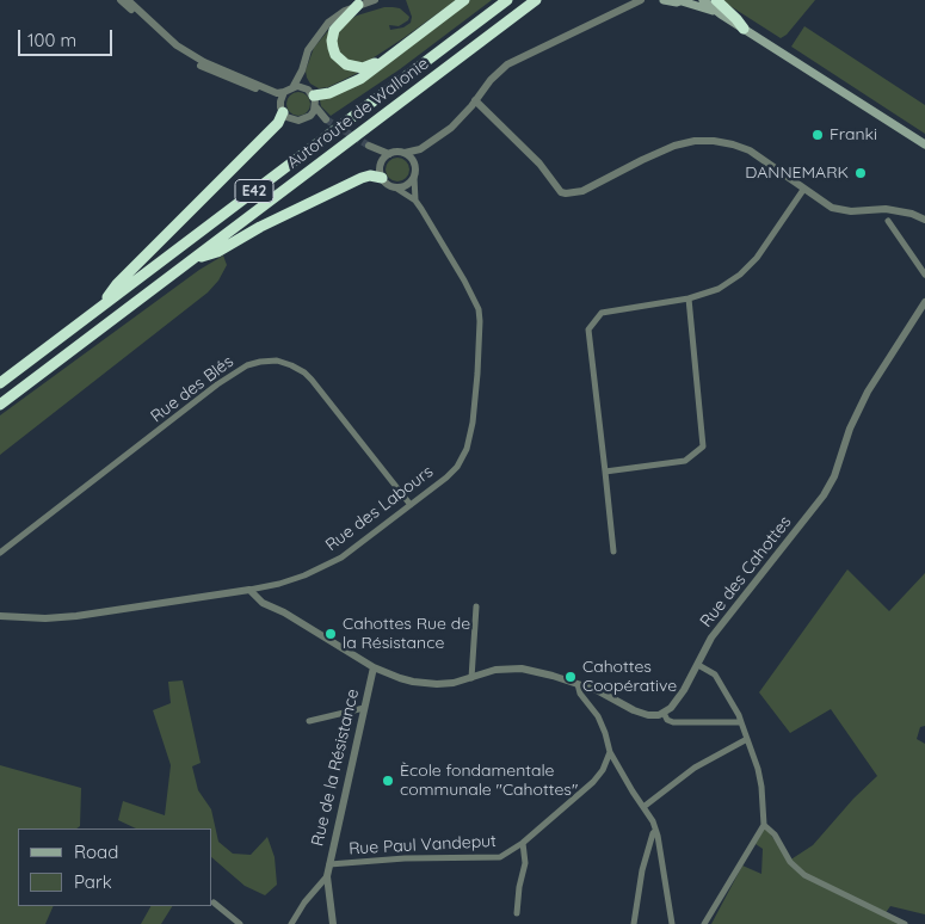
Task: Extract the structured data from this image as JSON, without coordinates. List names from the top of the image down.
{
  "streets": {
    "highway": ["Autoroute de Wallonie", "E42"],
    "street": [
      "Rue des Blés",
      "Rue des Labours",
      "Rue des Cahottes",
      "Rue de la Résistance",
      "Rue Paul Vandeput"
    ]
  },
  "crossings": [
    ["Rue des Blés", "Rue des Labours"],
    ["Rue de la Résistance", "Rue Paul Vandeput"]
  ],
  "places": [
    "Franki",
    "DANNEMARK",
    "Cahottes Rue de la Résistance",
    "Cahottes Coopérative",
    "Ècole fondamentale communale \"Cahottes\""
  ],
  "legend": ["Road", "Park"],
  "scale_bar": "100 m"
}
